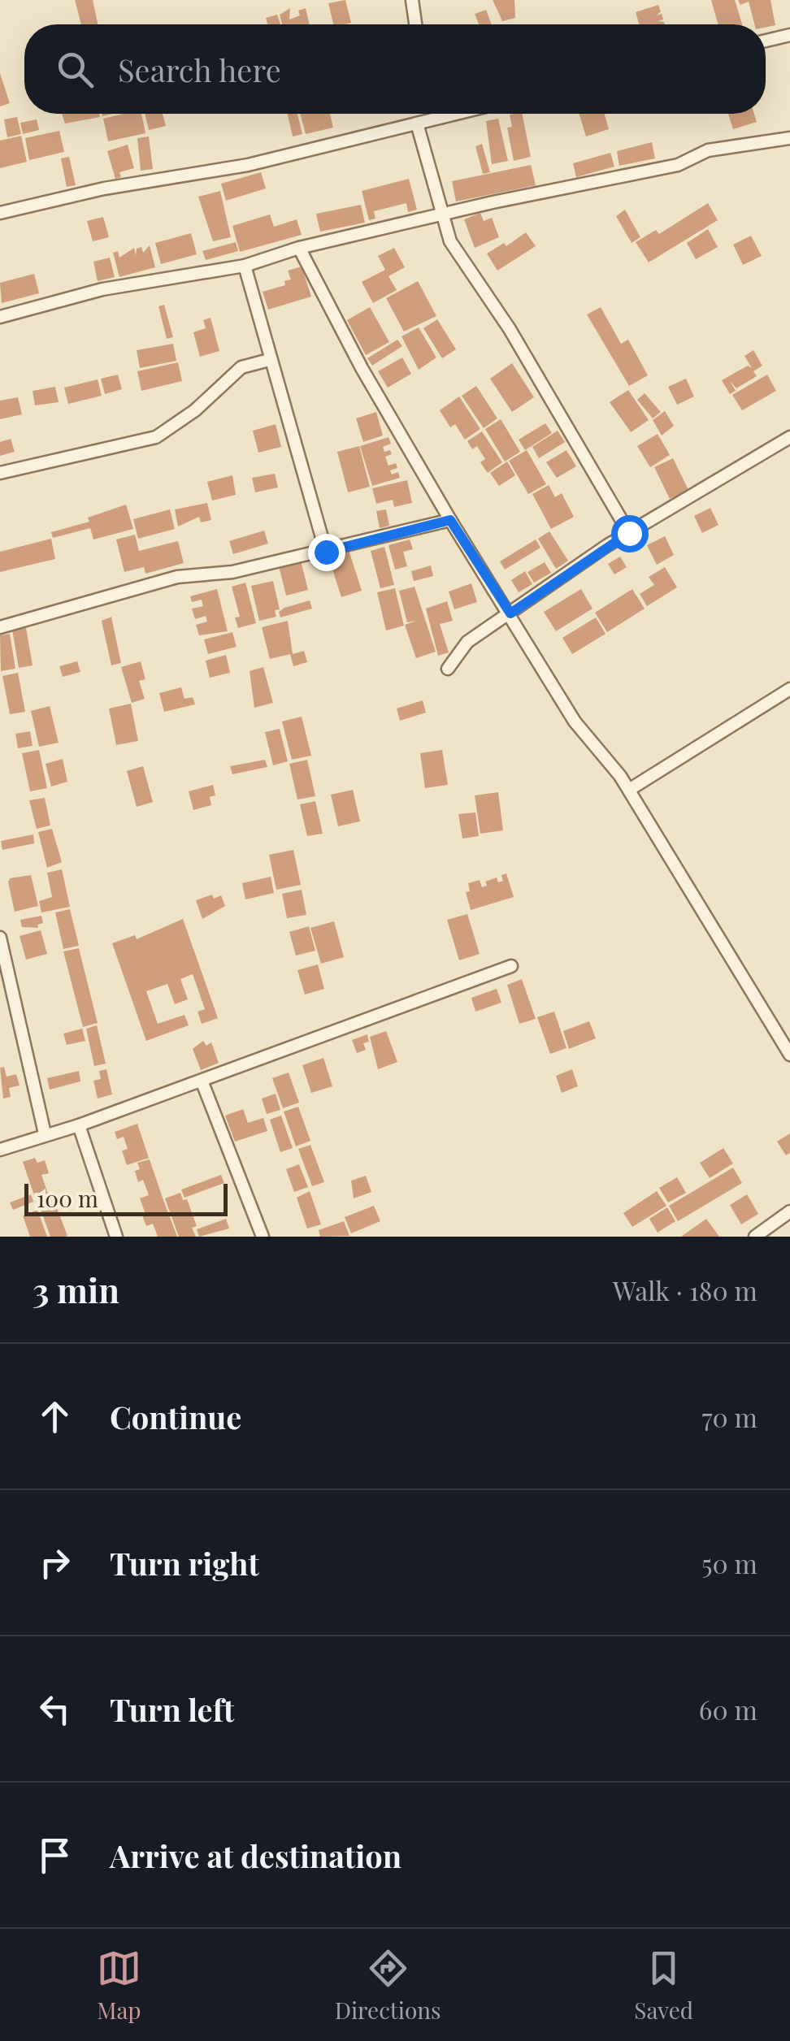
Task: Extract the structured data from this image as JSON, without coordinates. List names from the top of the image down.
{
  "scale_bar": "100 m",
  "page": {
    "search": "Search here",
    "scale": "100 m",
    "heading": ["3 min", "Walk · 180 m"],
    "list": [
      ["Continue", "70 m"],
      ["Turn right", "50 m"],
      ["Turn left", "60 m"],
      "Arrive at destination"
    ],
    "nav": ["Map", "Directions", "Saved"]
  }
}
